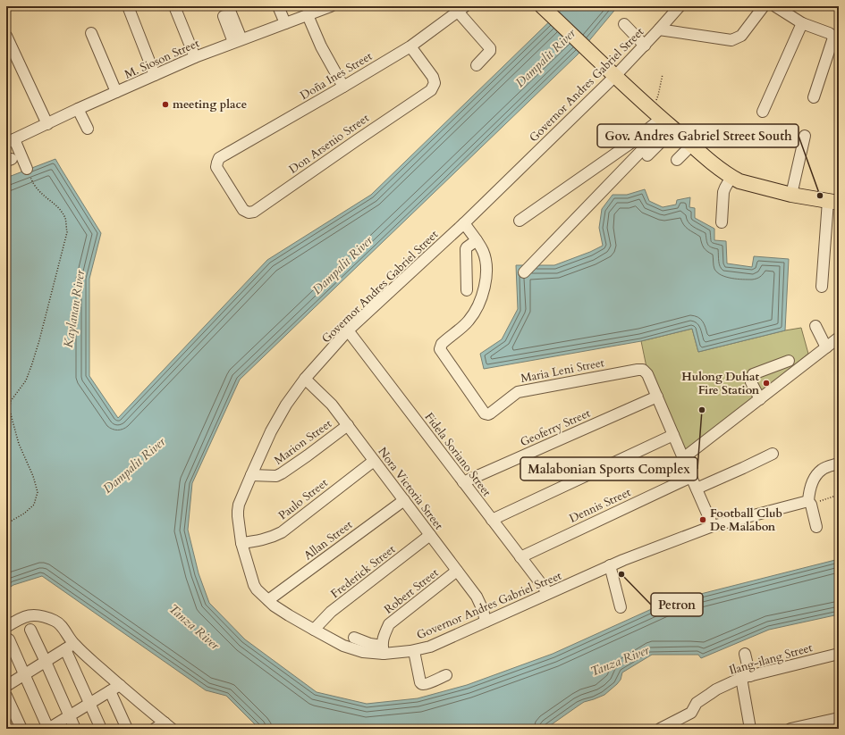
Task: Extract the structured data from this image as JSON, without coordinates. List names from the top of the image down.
{
  "streets": {
    "street": [
      "M. Sioson Street",
      "Doña Ines Street",
      "Governor Andres Gabriel Street",
      "Don Arsenio Street",
      "Maria Leni Street",
      "Geoferry Street",
      "Marion Street",
      "Fidela Soriano Street",
      "Nora Victoria Street",
      "Paulo Street",
      "Dennis Street",
      "Allan Street",
      "Frederick Street",
      "Robert Street",
      "Ilang-ilang Street"
    ]
  },
  "crossings": [
    ["Doña Ines Street", "Don Arsenio Street"],
    ["Governor Andres Gabriel Street", "Maria Leni Street"],
    ["Governor Andres Gabriel Street", "Marion Street"],
    ["Governor Andres Gabriel Street", "Fidela Soriano Street"],
    ["Governor Andres Gabriel Street", "Nora Victoria Street"],
    ["Governor Andres Gabriel Street", "Paulo Street"],
    ["Governor Andres Gabriel Street", "Allan Street"],
    ["Governor Andres Gabriel Street", "Frederick Street"],
    ["Governor Andres Gabriel Street", "Robert Street"],
    ["Maria Leni Street", "Geoferry Street"],
    ["Maria Leni Street", "Dennis Street"],
    ["Geoferry Street", "Fidela Soriano Street"],
    ["Marion Street", "Nora Victoria Street"],
    ["Fidela Soriano Street", "Dennis Street"],
    ["Nora Victoria Street", "Paulo Street"],
    ["Nora Victoria Street", "Allan Street"],
    ["Nora Victoria Street", "Frederick Street"],
    ["Nora Victoria Street", "Robert Street"]
  ],
  "water": ["Dampalit River", "Kaylanan River", "Tanza River"],
  "places": [
    "meeting place",
    "Gov. Andres Gabriel Street South",
    "Hulong Duhat Fire Station",
    "Malabonian Sports Complex",
    "Football Club De Malabon",
    "Petron"
  ]
}
